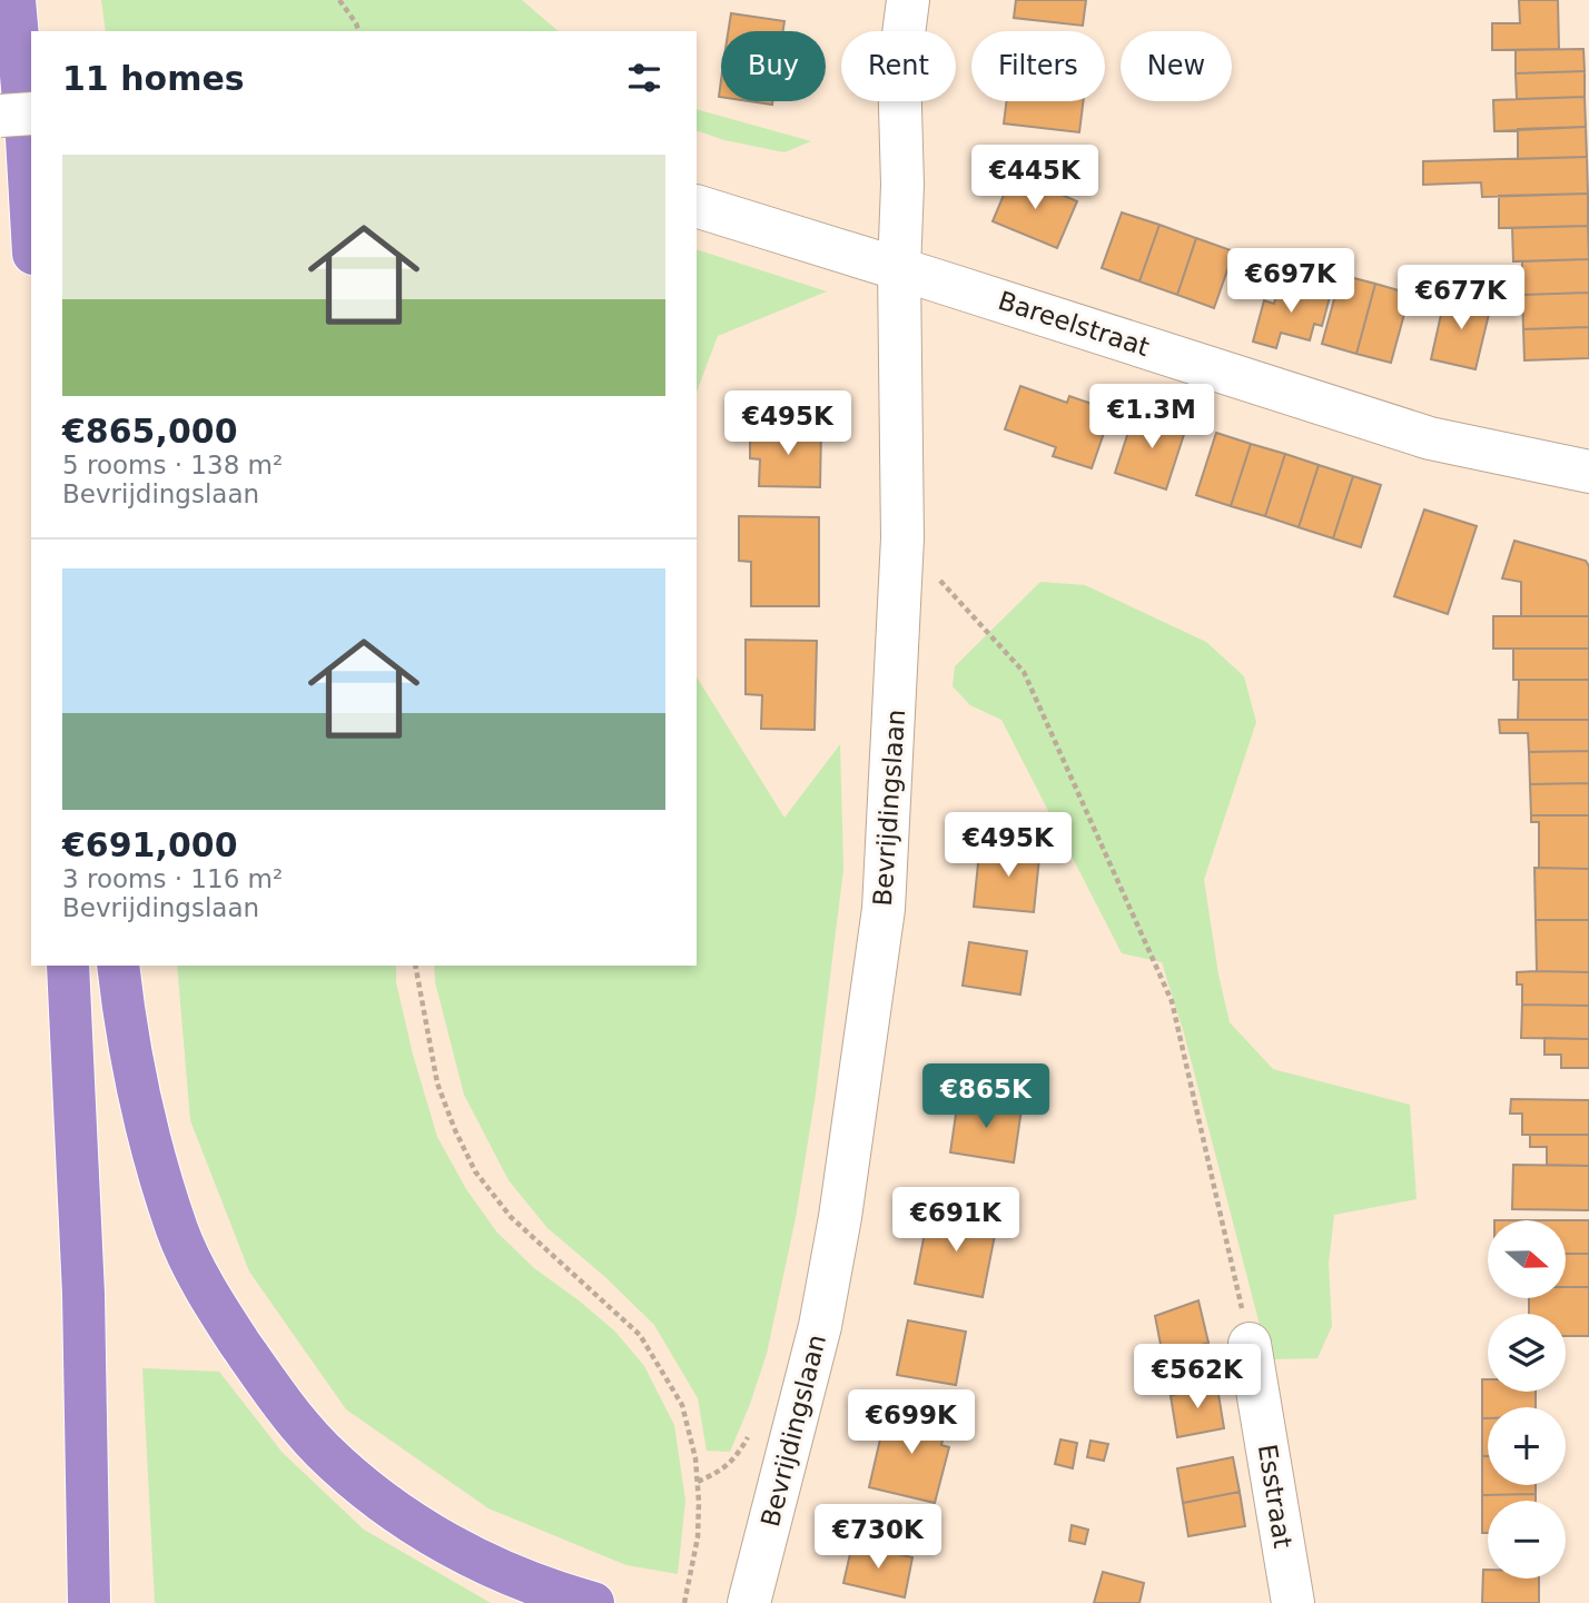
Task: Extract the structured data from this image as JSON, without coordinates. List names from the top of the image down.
{
  "streets": {
    "street": ["Bareelstraat", "Bevrijdingslaan", "Esstraat"]
  },
  "crossings": [
    ["Bareelstraat", "Bevrijdingslaan"]
  ],
  "north": "right",
  "page": {
    "chip": [
      "Buy",
      "Rent",
      "Filters",
      "New"
    ],
    "heading": "11 homes",
    "list": [
      {
        "name": "€865,000",
        "note": "5 rooms · 138 m² · Bevrijdingslaan"
      },
      {
        "name": "€691,000",
        "note": "3 rooms · 116 m² · Bevrijdingslaan"
      }
    ],
    "price": [
      "€445K",
      "€697K",
      "€677K",
      "€1.3M",
      "€495K",
      "€495K",
      "€865K",
      "€691K",
      "€562K",
      "€699K",
      "€730K"
    ],
    "map_buttons": ["+", "−"]
  }
}
